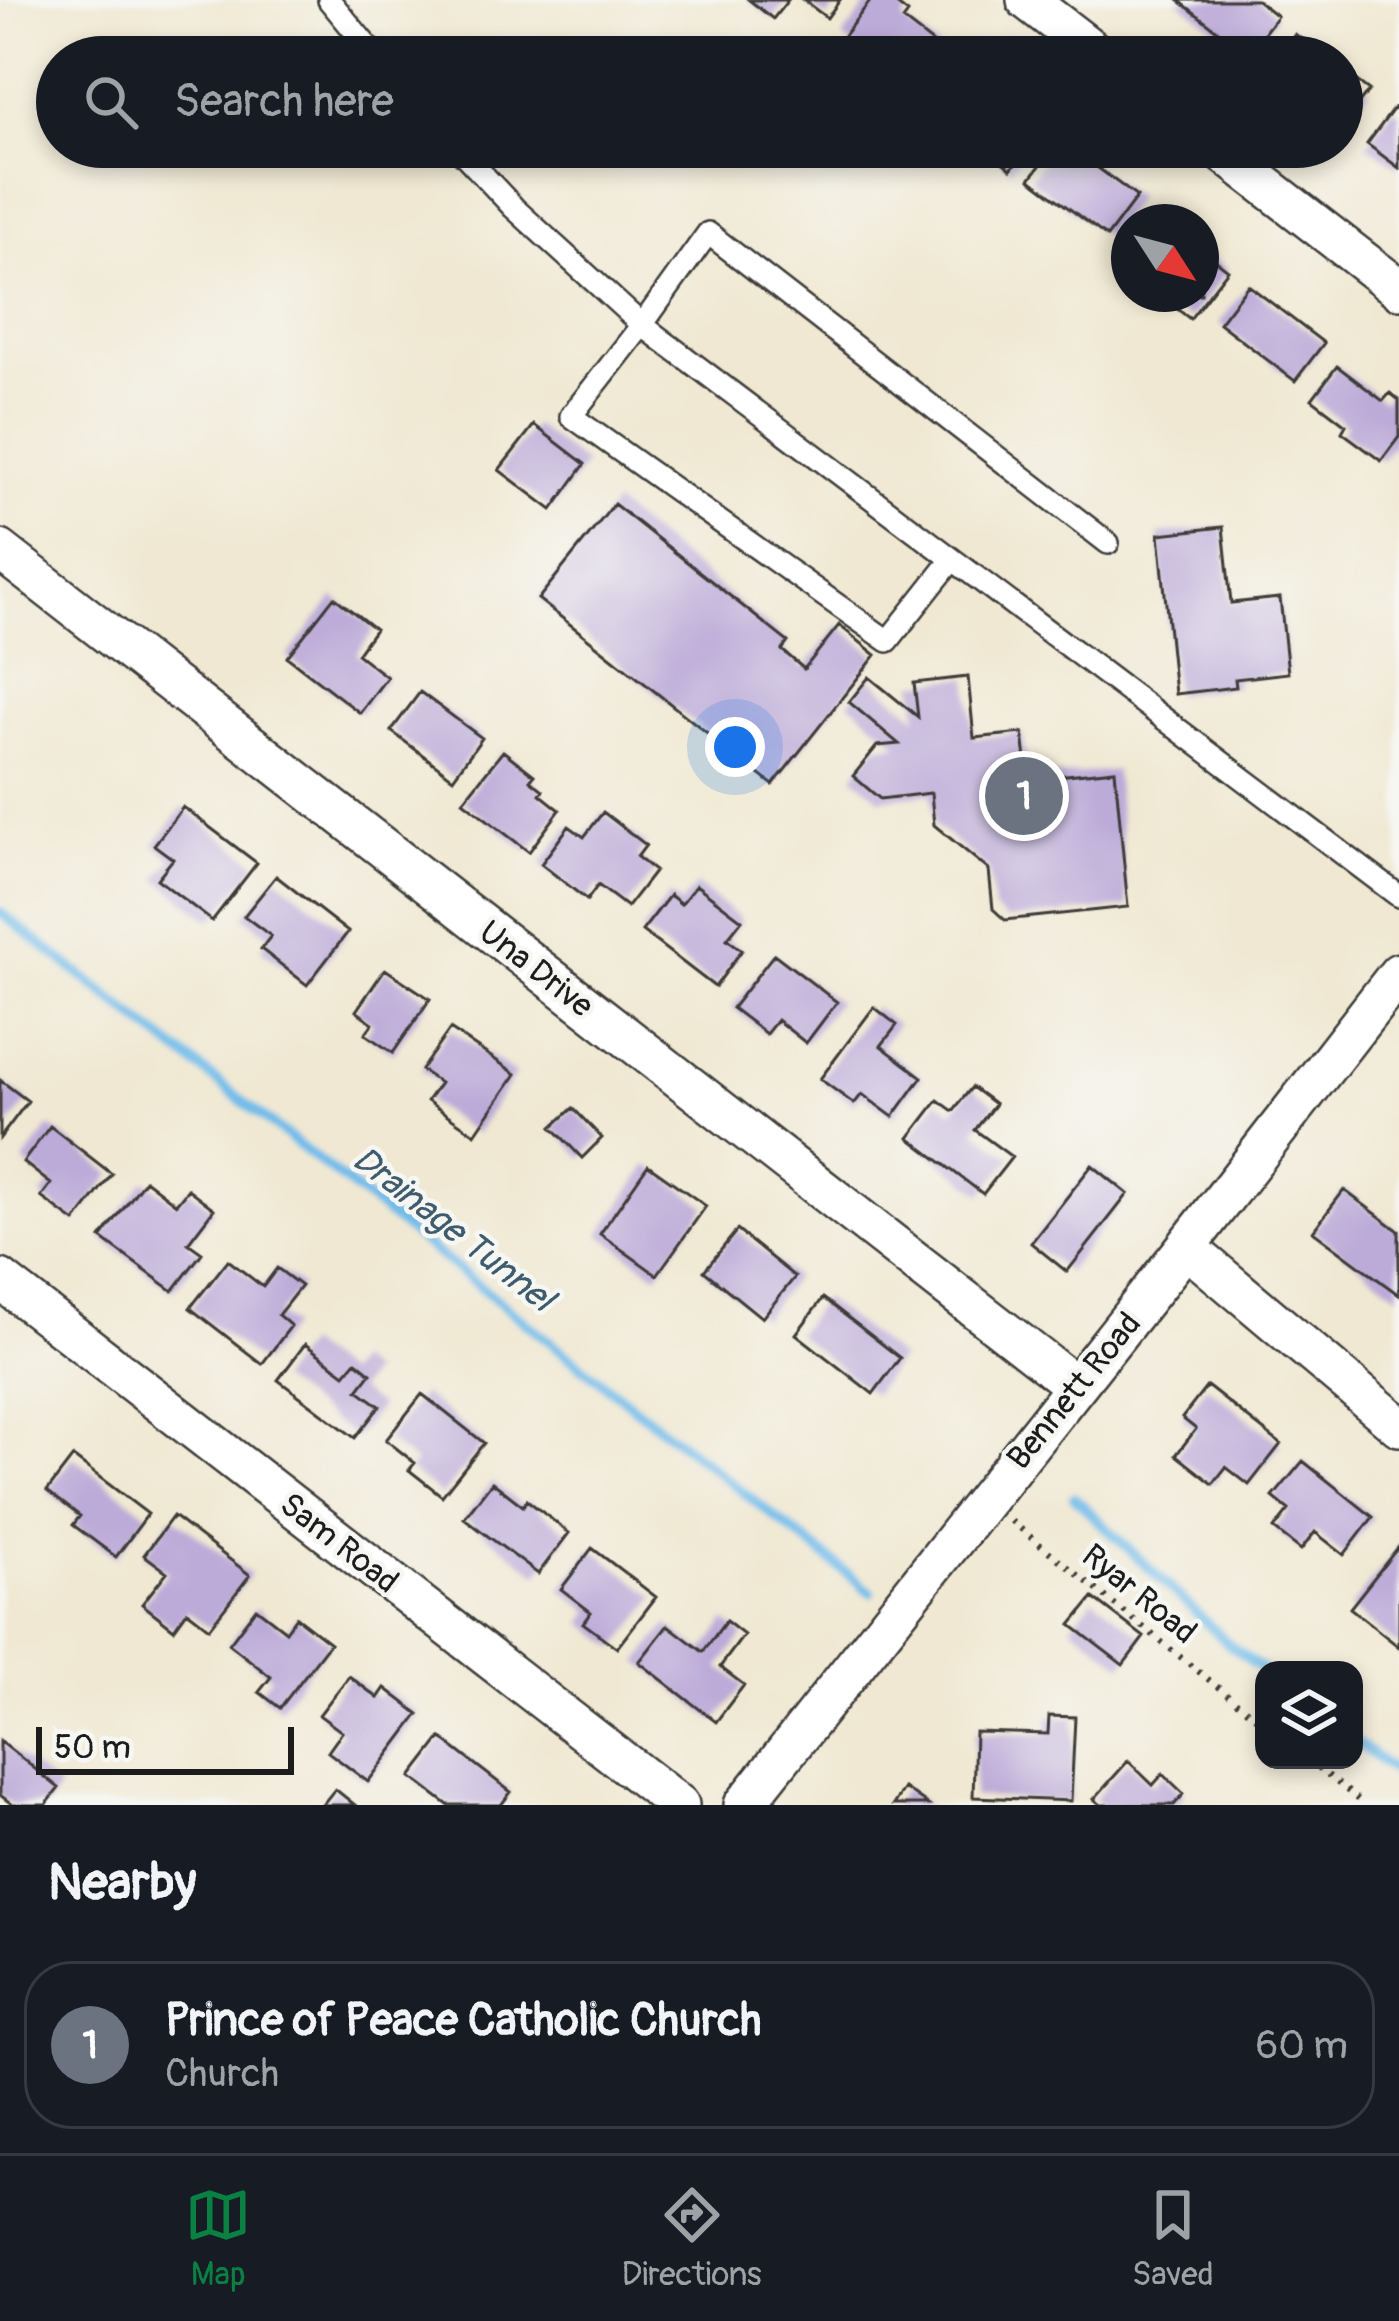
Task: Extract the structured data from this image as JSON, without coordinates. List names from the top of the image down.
{
  "streets": {
    "street": ["Una Drive", "Bennett Road", "Sam Road"],
    "path": ["Ryar Road"]
  },
  "crossings": [
    ["Una Drive", "Bennett Road"],
    ["Bennett Road", "Ryar Road"]
  ],
  "water": ["Drainage Tunnel"],
  "scale_bar": "50 m",
  "north": "bottom right",
  "page": {
    "search": "Search here",
    "pins": "1",
    "scale": "50 m",
    "heading": "Nearby",
    "list": [
      {
        "mark": "1",
        "name": "Prince of Peace Catholic Church",
        "note": "Church",
        "value": "60 m"
      }
    ],
    "nav": ["Map", "Directions", "Saved"]
  }
}
